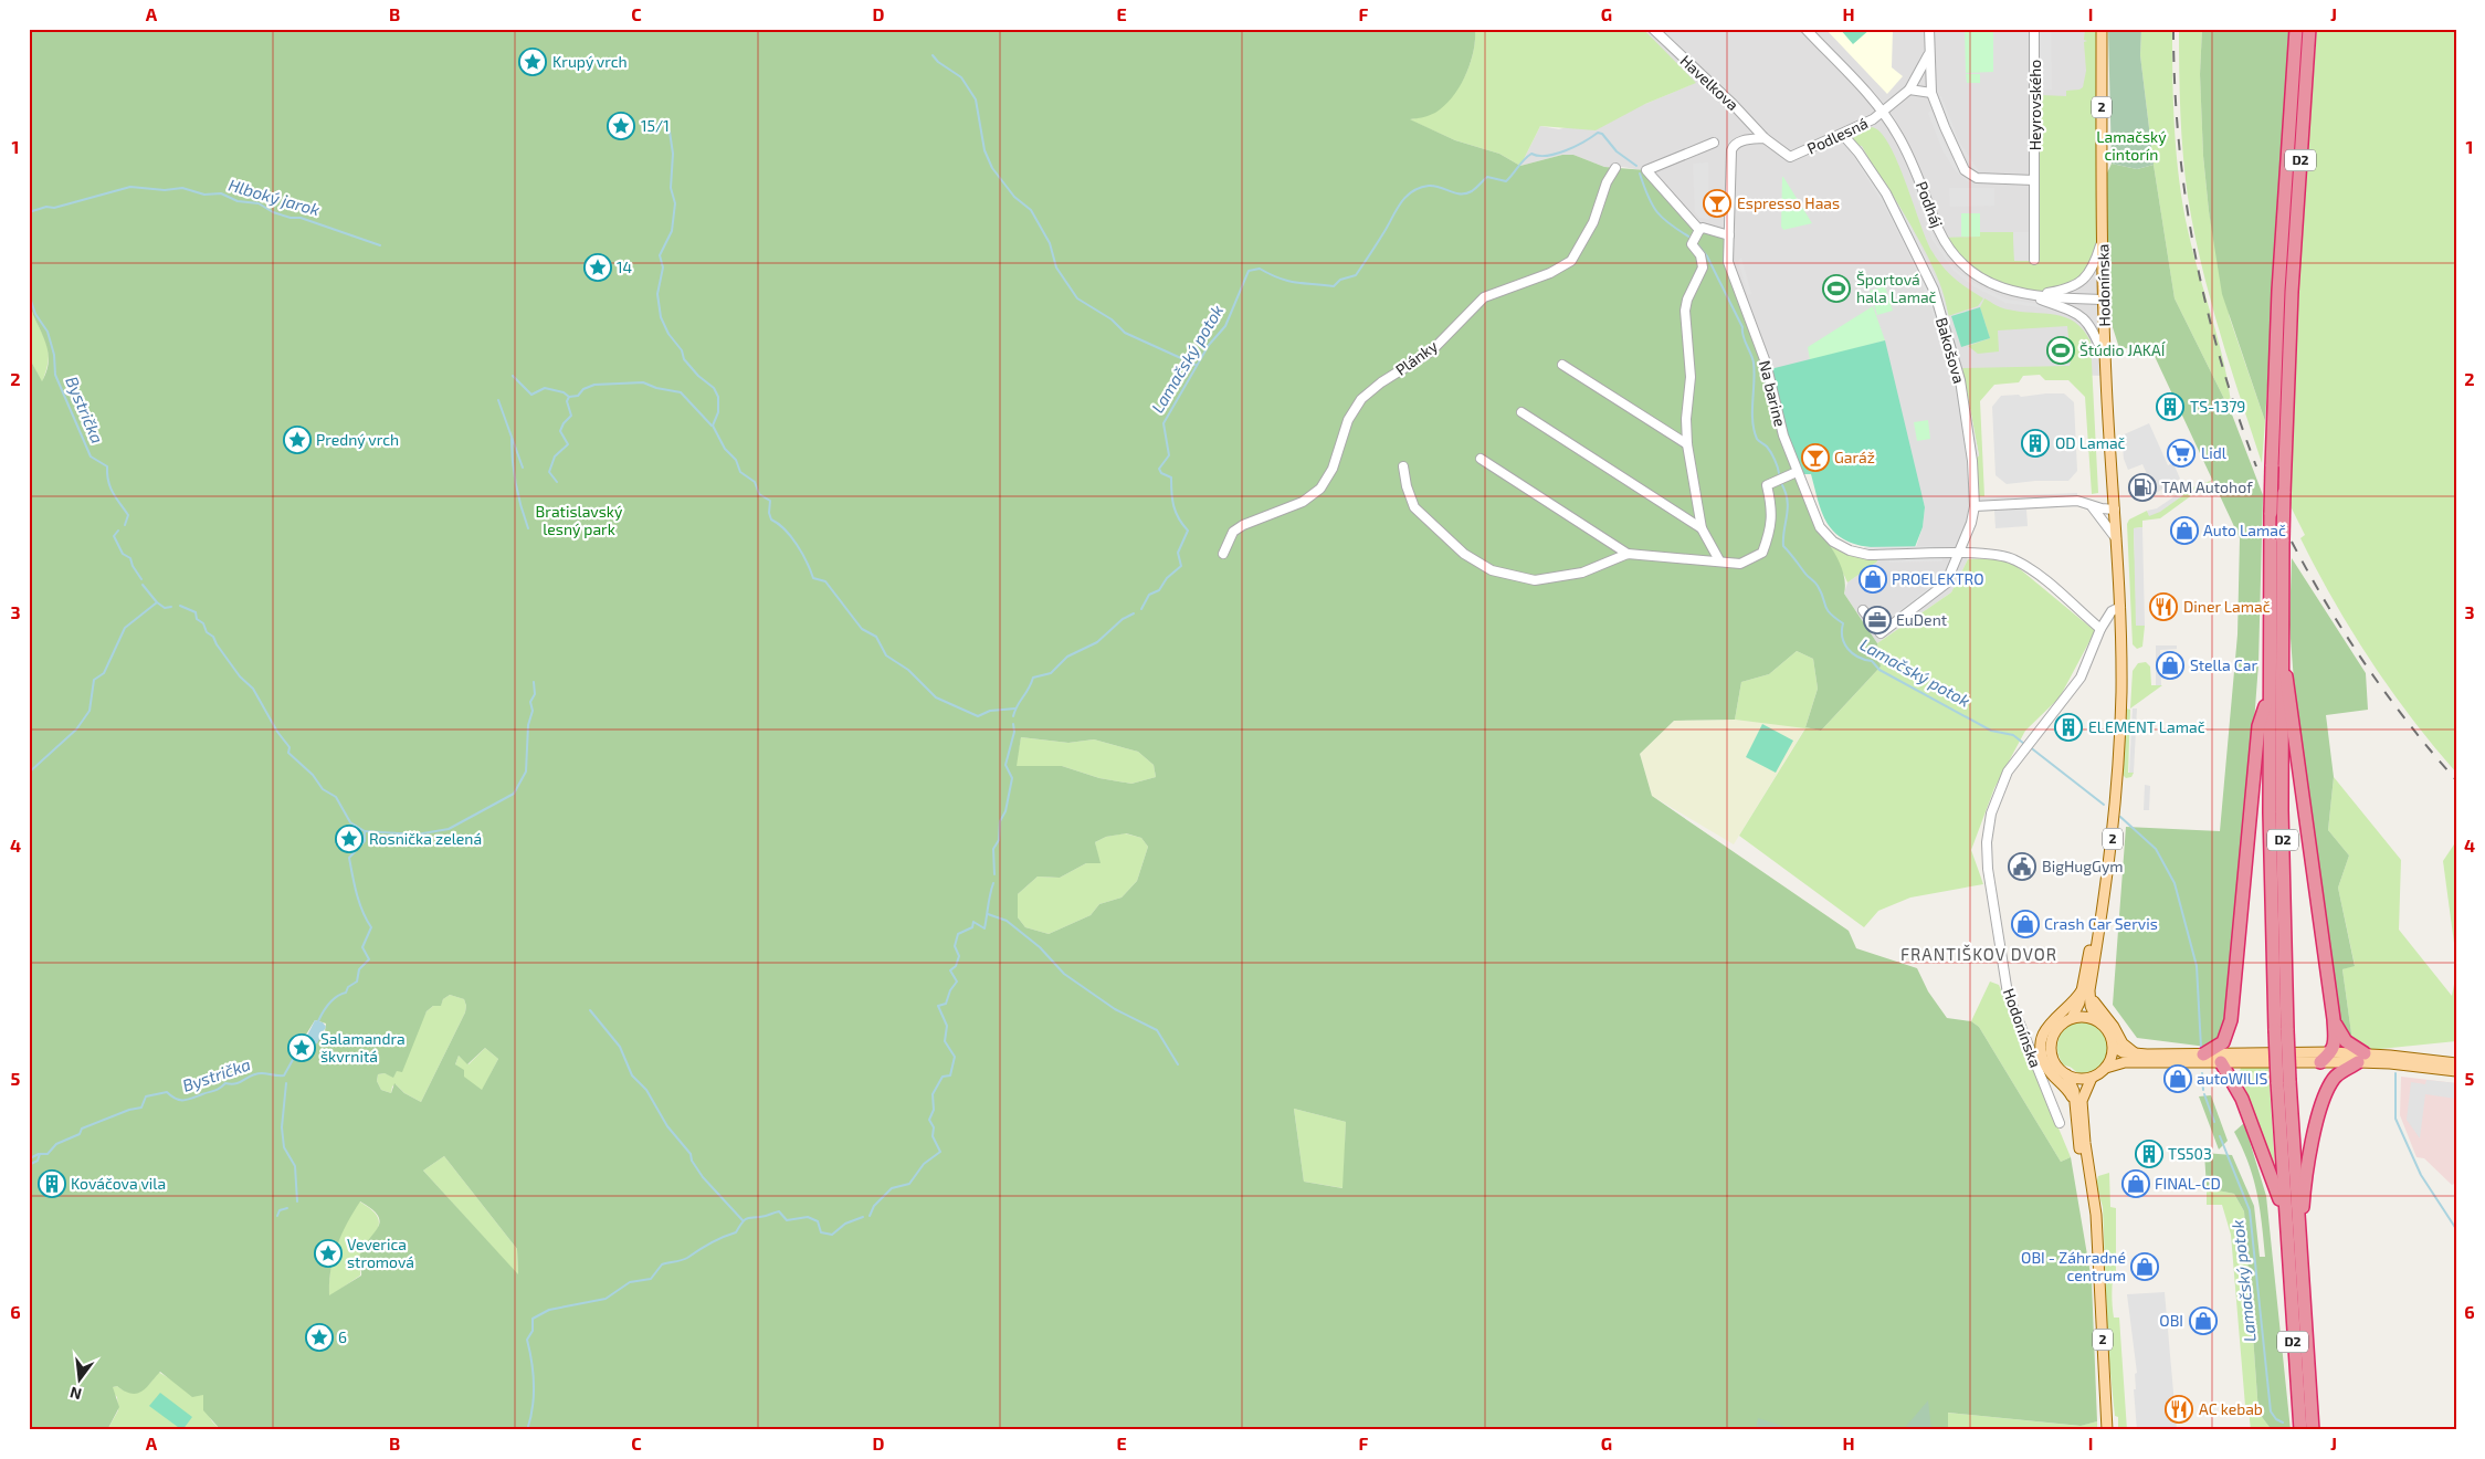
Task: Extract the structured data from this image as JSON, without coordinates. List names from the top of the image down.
{
  "streets": {
    "highway": ["D2"],
    "main road": ["2", "Hodonínska"],
    "street": [
      "Havelkova",
      "Heyrovského",
      "Podlesná",
      "Podháj",
      "Bakošova",
      "Plánky",
      "Na barine"
    ]
  },
  "crossings": [
    ["Havelkova", "Podlesná"],
    ["Havelkova", "Na barine"],
    ["Podlesná", "Podháj"],
    ["Podlesná", "Bakošova"],
    ["Podlesná", "Na barine"],
    ["Podháj", "Hodonínska"],
    ["Hodonínska", "Na barine"],
    ["Bakošova", "Na barine"]
  ],
  "districts": ["FRANTIŠKOV DVOR"],
  "water": ["Hlboký jarok", "Lamačský potok", "Bystrička"],
  "parks": ["Lamačský cintorín", "Bratislavský lesný park"],
  "places": {
    "place": [
      "Krupý vrch",
      "15/1",
      "14",
      "Predný vrch",
      "Rosnička zelená",
      "Salamandra škvrnitá",
      "Veverica stromová",
      "6"
    ],
    "bar": ["Espresso Haas", "Garáž"],
    "sports": ["Športová hala Lamač", "Štúdio JAKAÍ"],
    "building": [
      "TS-1379",
      "OD Lamač",
      "ELEMENT Lamač",
      "TS503",
      "Kováčova vila"
    ],
    "supermarket": ["Lidl"],
    "fuel station": ["TAM Autohof"],
    "shop": [
      "Auto Lamač",
      "PROELEKTRO",
      "Stella Car",
      "Crash Car Servis",
      "autoWILIS",
      "FINAL-CD",
      "OBI - Záhradné centrum",
      "OBI"
    ],
    "restaurant": ["Diner Lamač", "AC kebab"],
    "office": ["EuDent"],
    "public building": ["BigHugGym"]
  },
  "north": "bottom",
  "grid": {
    "columns": [
      "A",
      "B",
      "C",
      "D",
      "E",
      "F",
      "G",
      "H",
      "I",
      "J"
    ],
    "rows": [
      "1",
      "2",
      "3",
      "4",
      "5",
      "6"
    ]
  }
}
